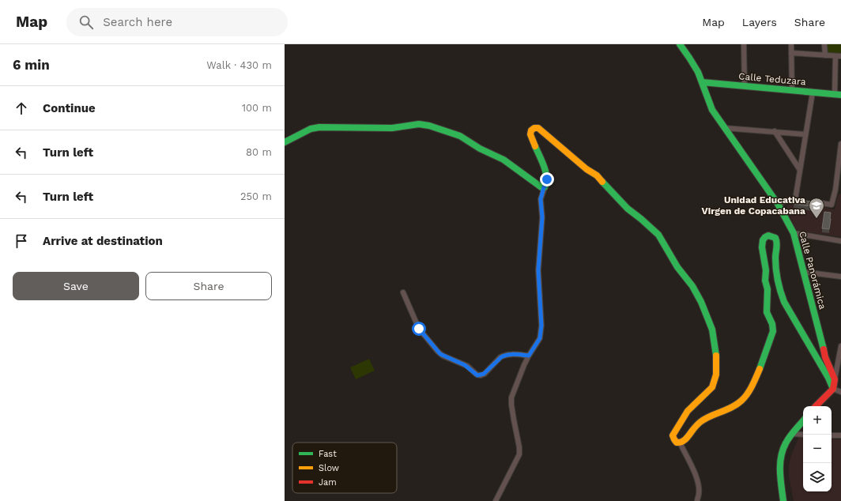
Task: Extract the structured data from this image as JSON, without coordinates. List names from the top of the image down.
{
  "streets": {
    "street": ["Calle Teduzara", "Calle Panorámica"]
  },
  "crossings": [
    ["Calle Teduzara", "Calle Panorámica"]
  ],
  "places": {
    "school or university": ["Unidad Educativa Virgen de Copacabana"]
  },
  "legend": ["Fast", "Slow", "Jam"],
  "page": {
    "header": "Map",
    "search": "Search here",
    "nav": ["Map", "Layers", "Share"],
    "heading": ["6 min", "Walk · 430 m"],
    "list": [
      ["Continue", "100 m"],
      ["Turn left", "80 m"],
      ["Turn left", "250 m"],
      "Arrive at destination"
    ],
    "buttons": ["Save", "Share"],
    "map_buttons": ["+", "−"]
  }
}
